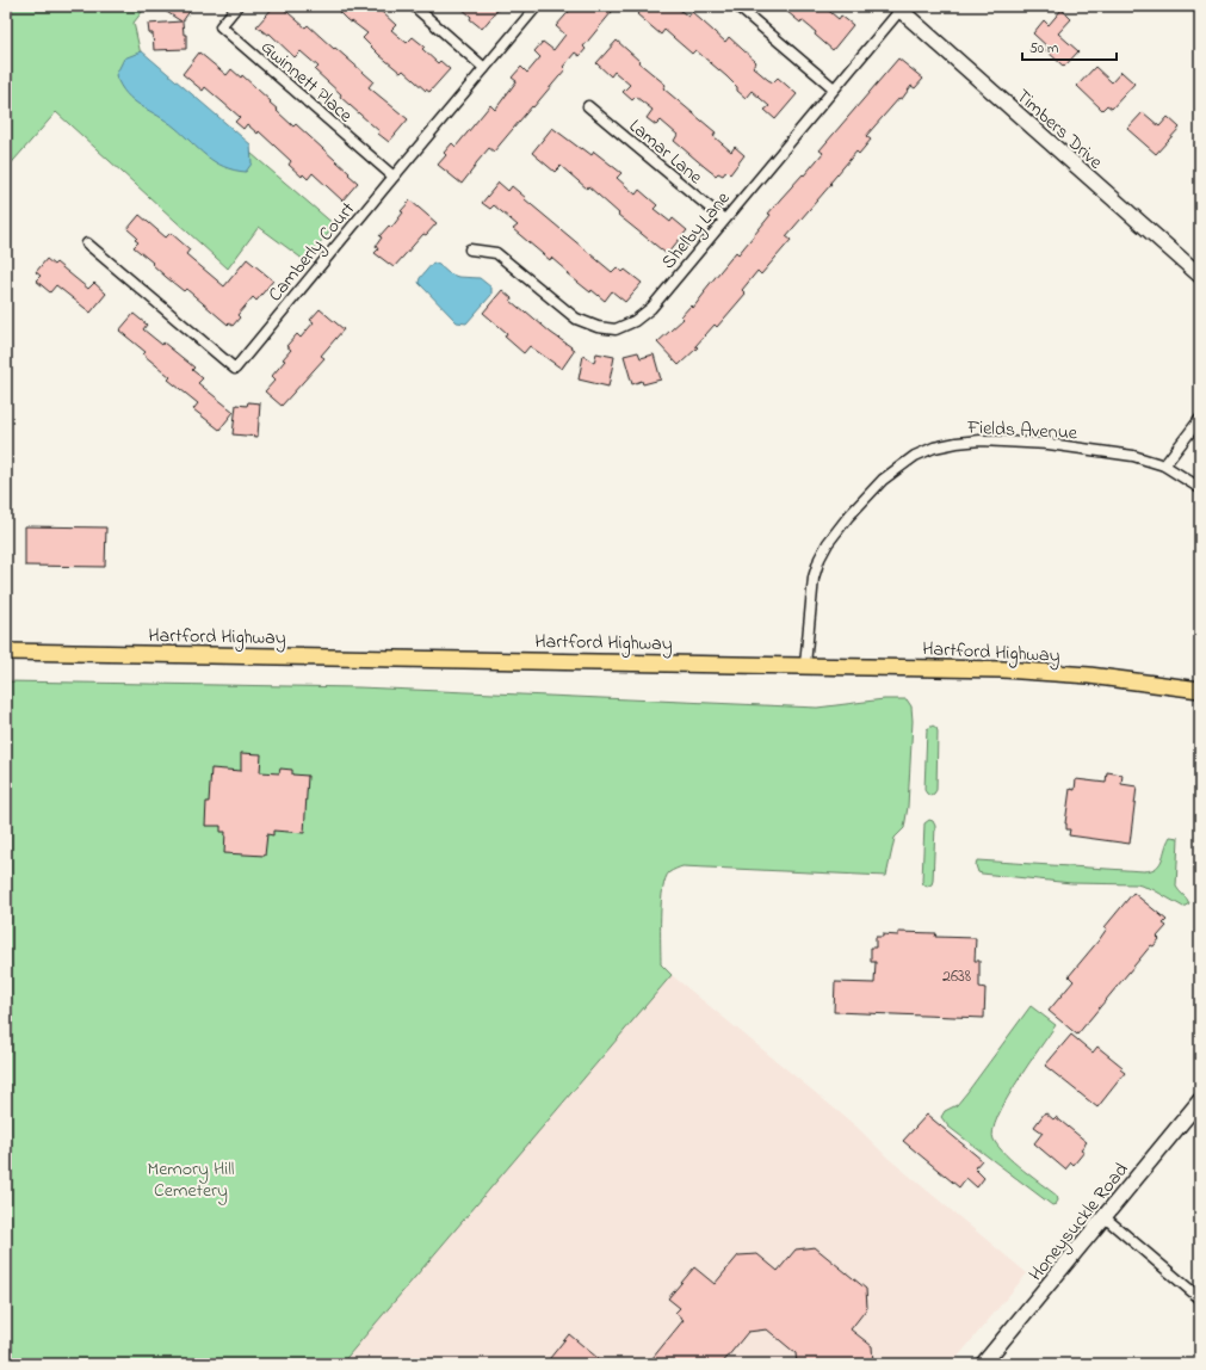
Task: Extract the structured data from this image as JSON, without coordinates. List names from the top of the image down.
{
  "streets": {
    "main road": ["Hartford Highway"],
    "street": [
      "Gwinnett Place",
      "Timbers Drive",
      "Lamar Lane",
      "Shelby Lane",
      "Camberly Court",
      "Fields Avenue",
      "Honeysuckle Road"
    ]
  },
  "crossings": [
    ["Gwinnett Place", "Camberly Court"],
    ["Timbers Drive", "Shelby Lane"],
    ["Lamar Lane", "Shelby Lane"],
    ["Fields Avenue", "Hartford Highway"]
  ],
  "parks": ["Memory Hill Cemetery"],
  "house_numbers": ["2638"],
  "scale_bar": "50 m"
}
